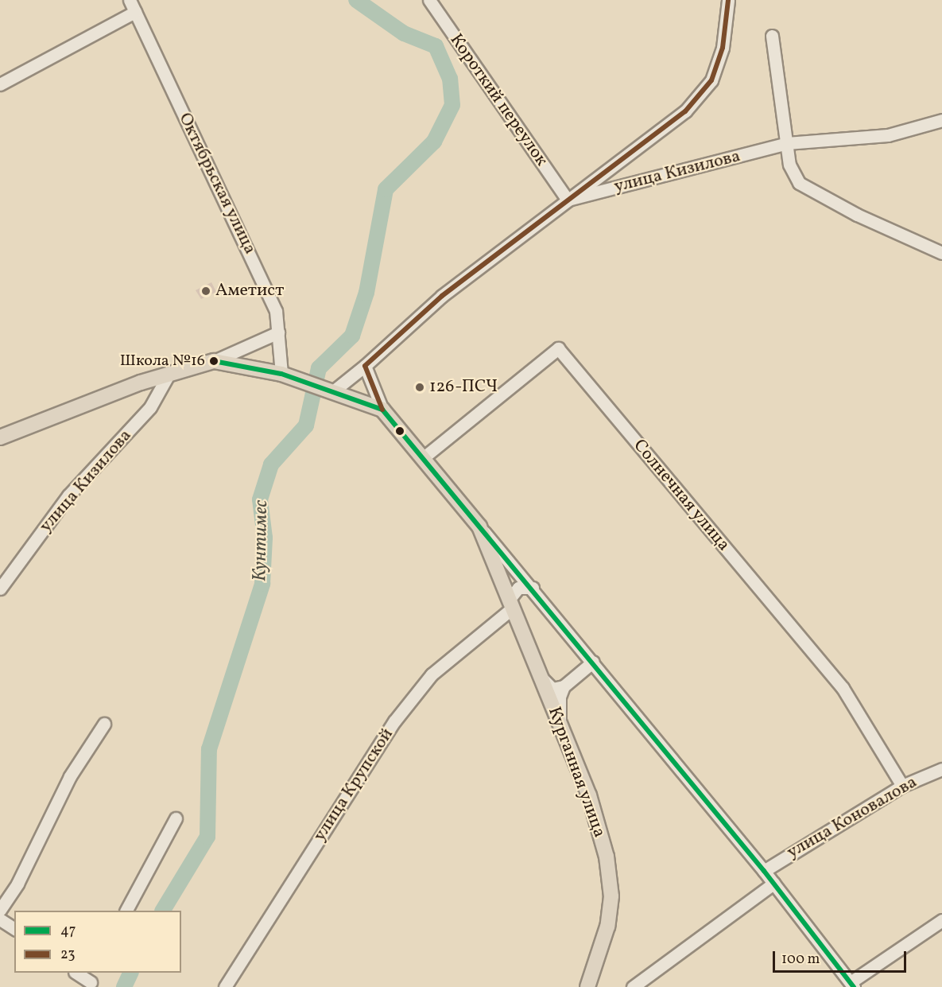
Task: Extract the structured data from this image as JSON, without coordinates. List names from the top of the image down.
{
  "streets": {
    "main road": ["Курганная улица"],
    "street": [
      "Короткий переулок",
      "улица Кизилова",
      "Октябрьская улица",
      "Солнечная улица",
      "улица Крупской",
      "улица Коновалова"
    ]
  },
  "crossings": [
    ["Короткий переулок", "улица Кизилова"],
    ["Солнечная улица", "улица Коновалова"],
    ["Курганная улица", "улица Крупской"]
  ],
  "water": ["Кунтимес"],
  "places": ["Аметист", "Школа №16", "126-ПСЧ"],
  "lines": ["transit line 23", "transit line 47"],
  "legend": ["47", "23"],
  "scale_bar": "100 m"
}
